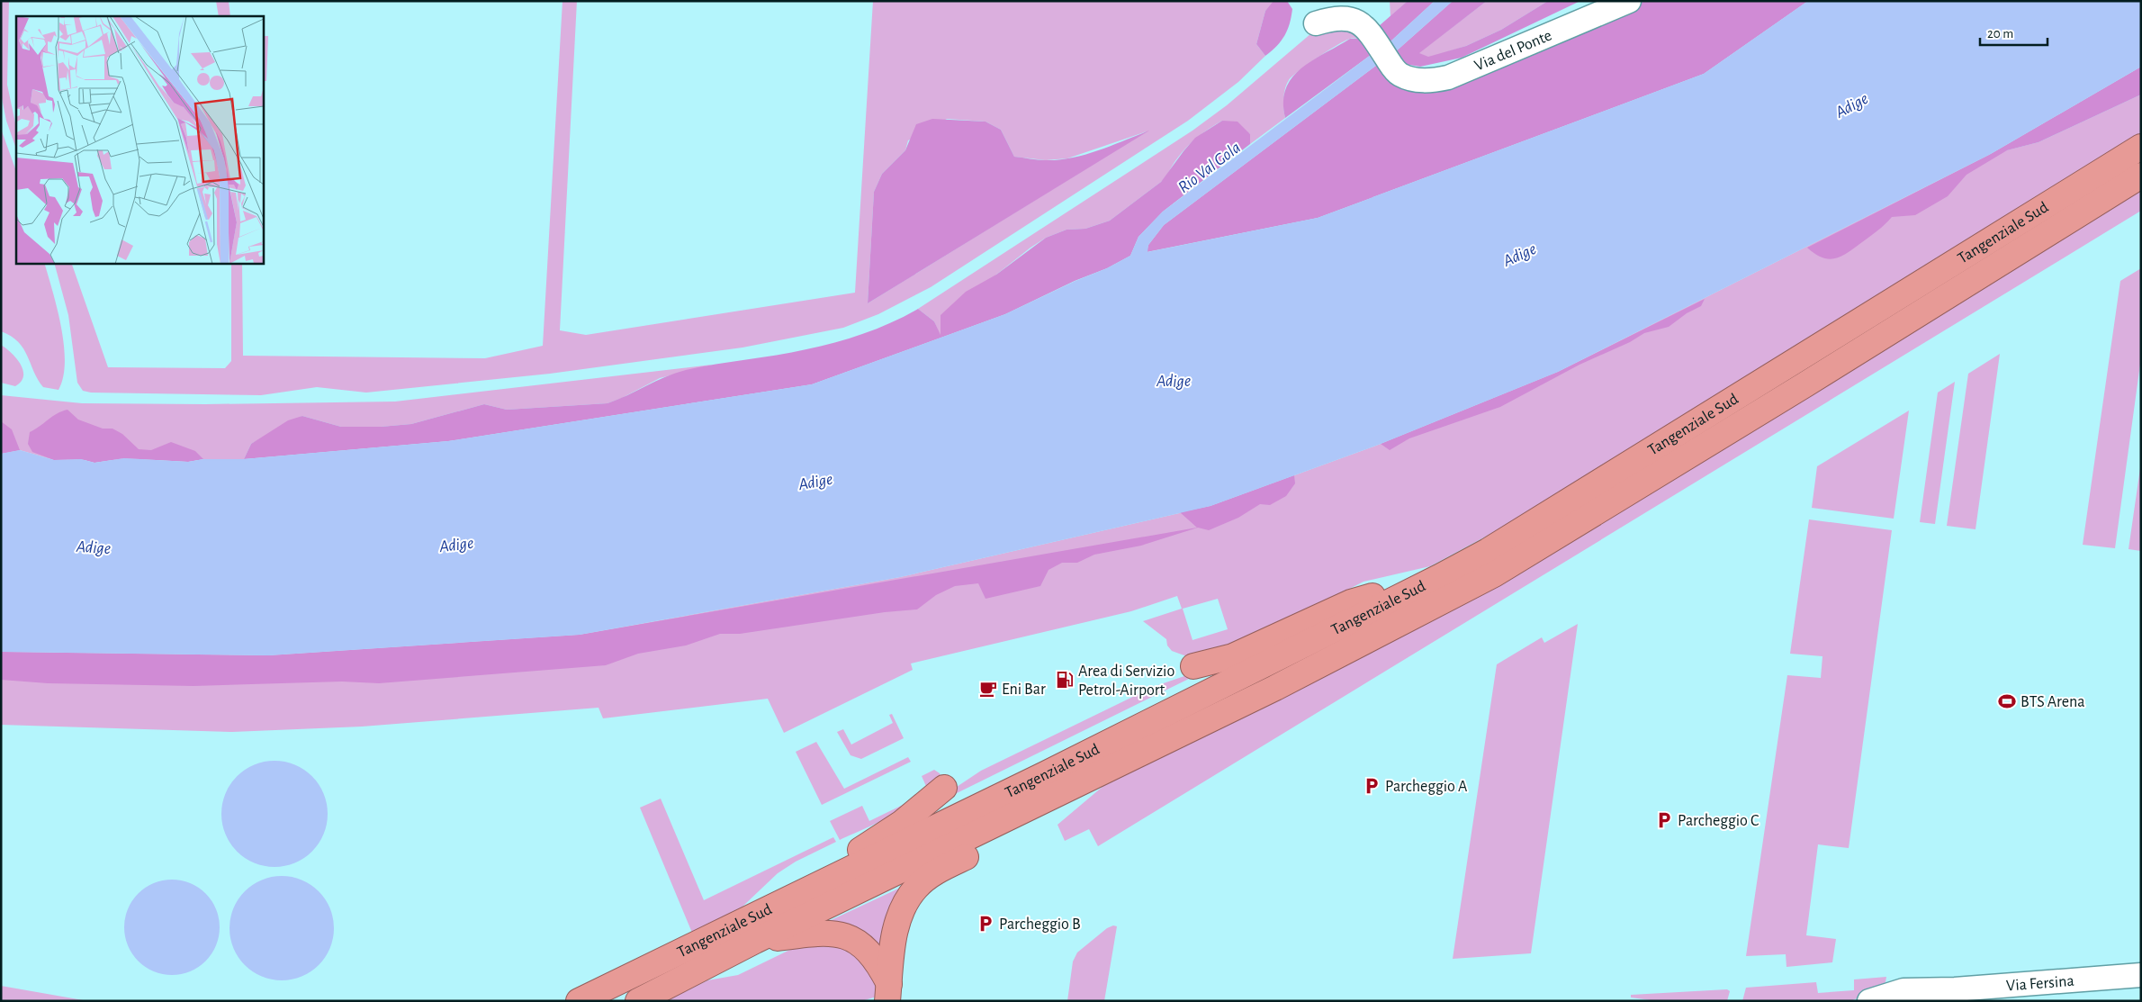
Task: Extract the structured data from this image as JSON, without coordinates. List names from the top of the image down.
{
  "streets": {
    "highway": ["Tangenziale Sud"],
    "street": ["Via del Ponte", "Via Fersina"]
  },
  "water": ["Adige", "Rio Val Gola"],
  "places": {
    "fuel station": ["Area di Servizio Petrol-Airport"],
    "cafe": ["Eni Bar"],
    "sports": ["BTS Arena"],
    "parking": ["Parcheggio A", "Parcheggio C", "Parcheggio B"]
  },
  "scale_bar": "20 m"
}
